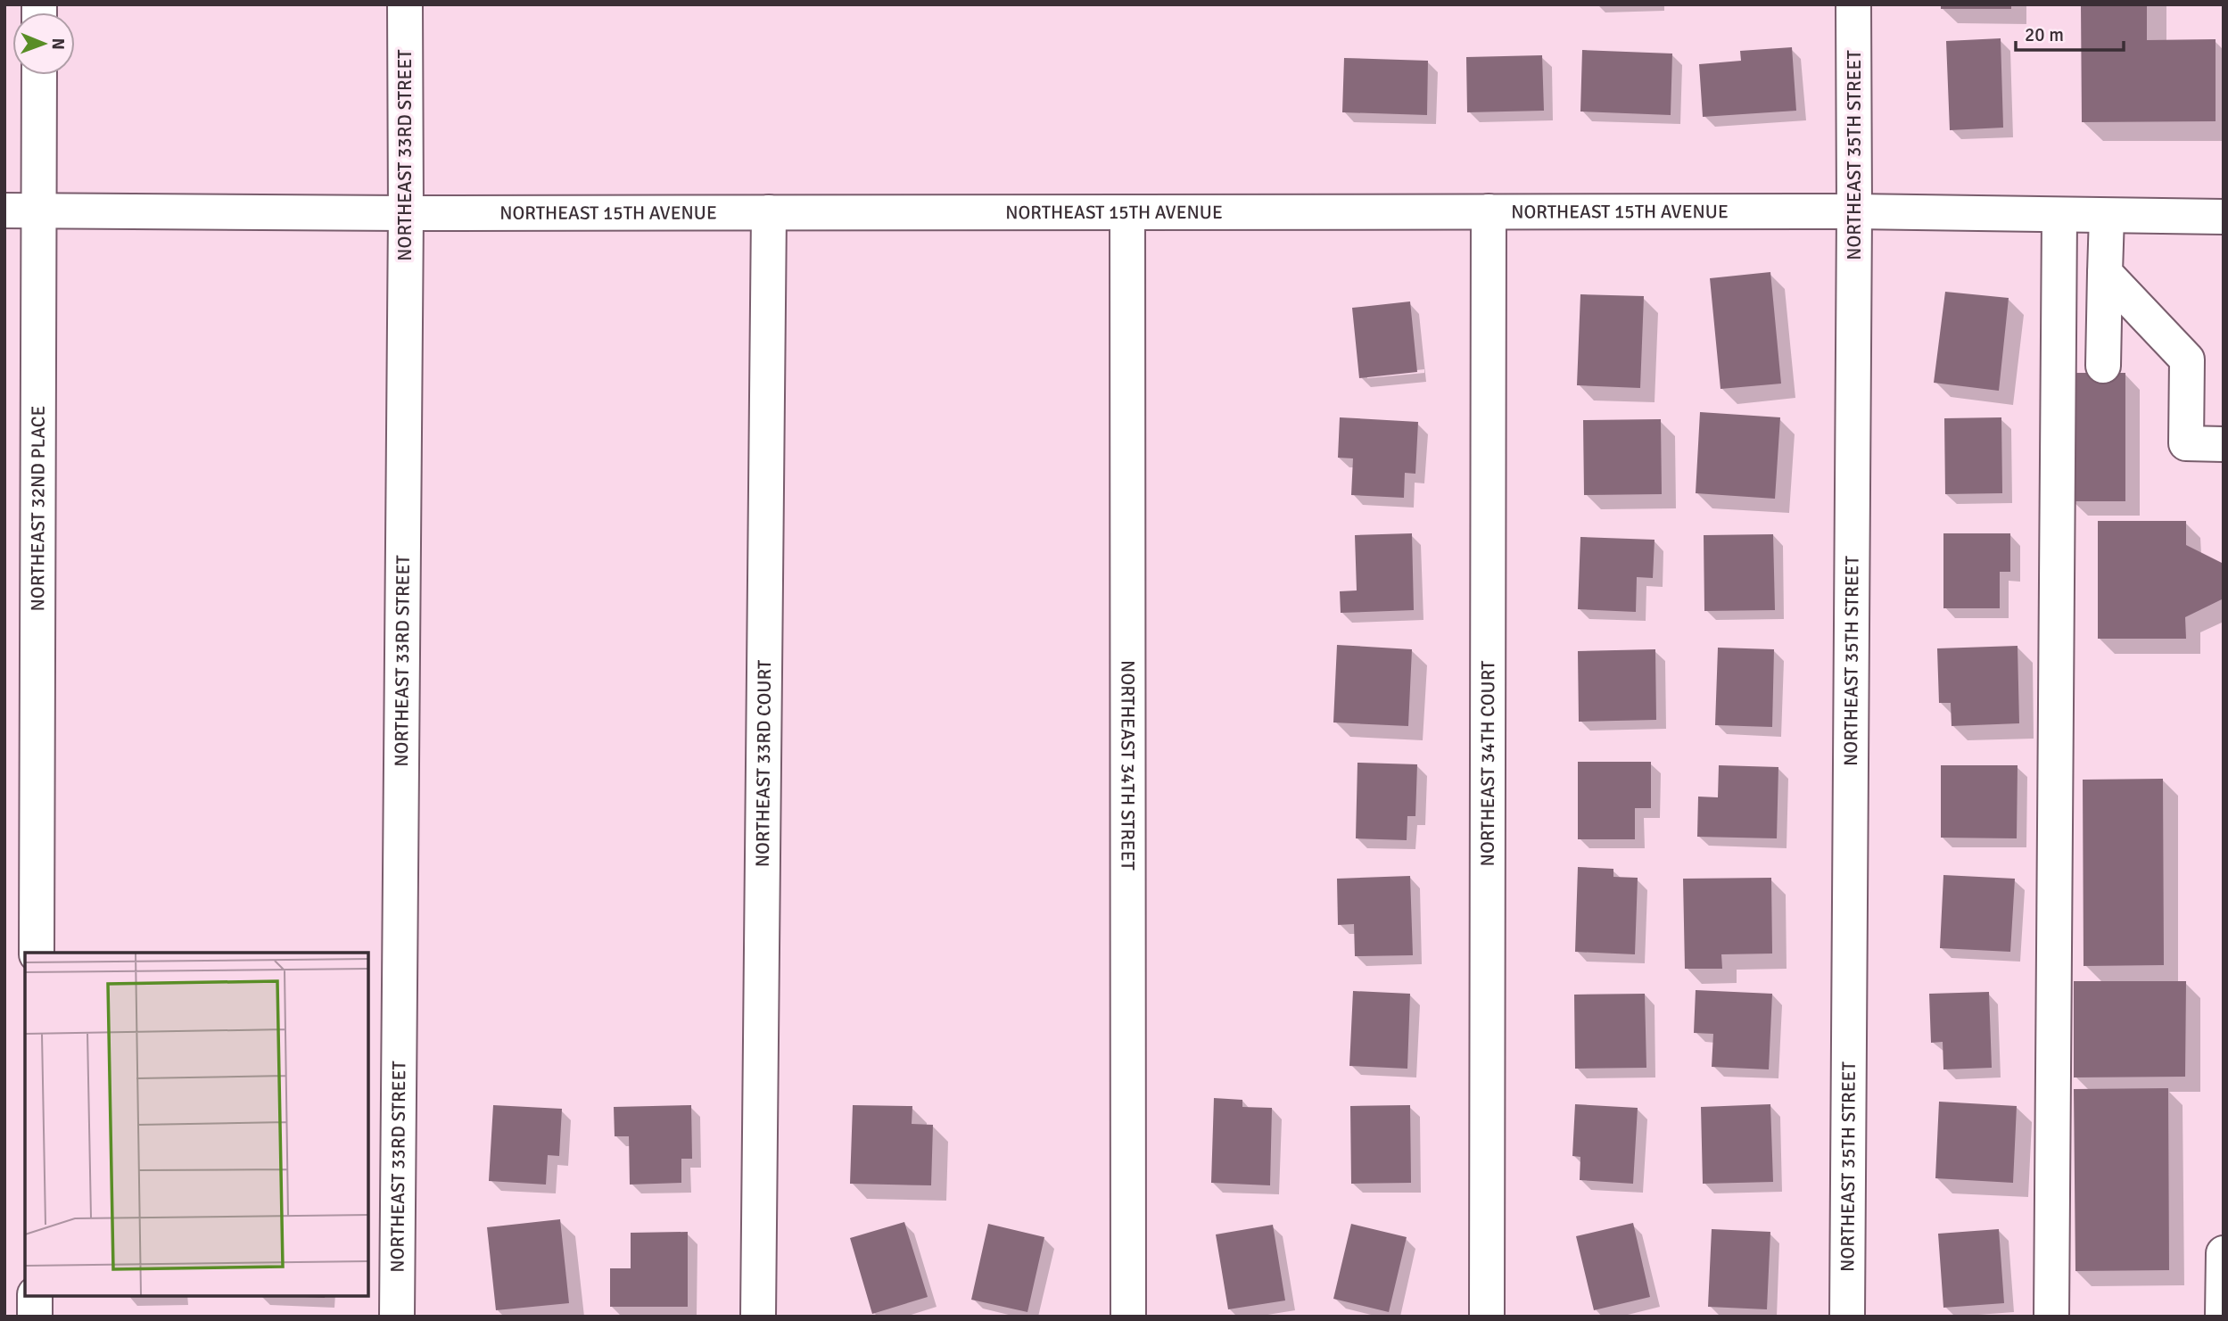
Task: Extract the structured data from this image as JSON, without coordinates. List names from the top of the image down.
{
  "streets": {
    "street": [
      "NORTHEAST 33RD STREET",
      "NORTHEAST 35TH STREET",
      "NORTHEAST 15TH AVENUE",
      "NORTHEAST 32ND PLACE",
      "NORTHEAST 33RD COURT",
      "NORTHEAST 34TH STREET",
      "NORTHEAST 34TH COURT"
    ]
  },
  "crossings": [
    ["NORTHEAST 33RD STREET", "NORTHEAST 15TH AVENUE"],
    ["NORTHEAST 35TH STREET", "NORTHEAST 15TH AVENUE"],
    ["NORTHEAST 15TH AVENUE", "NORTHEAST 32ND PLACE"],
    ["NORTHEAST 15TH AVENUE", "NORTHEAST 33RD COURT"],
    ["NORTHEAST 15TH AVENUE", "NORTHEAST 34TH STREET"],
    ["NORTHEAST 15TH AVENUE", "NORTHEAST 34TH COURT"]
  ],
  "scale_bar": "20 m",
  "north": "right"
}
